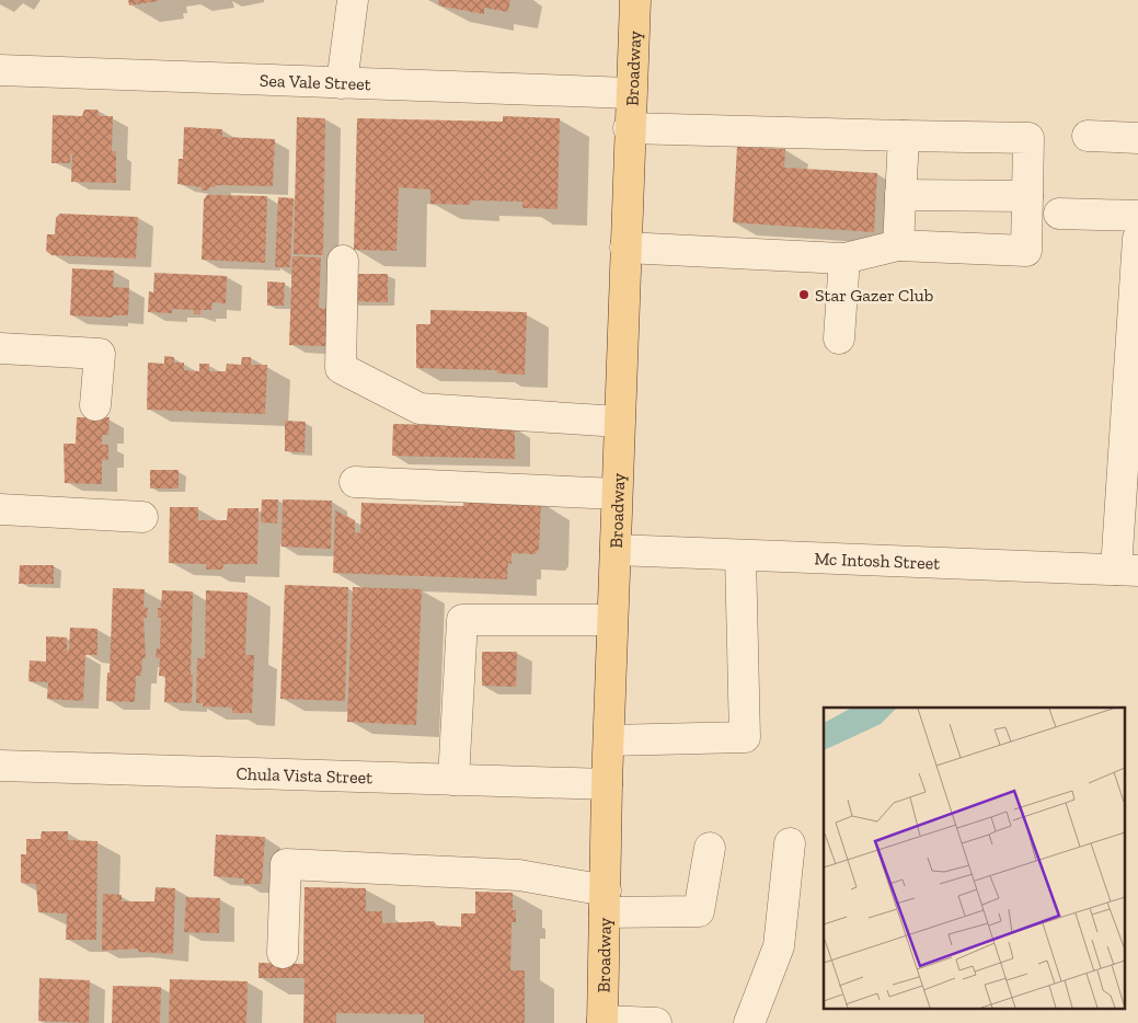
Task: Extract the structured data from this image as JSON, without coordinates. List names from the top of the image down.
{
  "streets": {
    "main road": ["Broadway"],
    "street": ["Sea Vale Street", "Mc Intosh Street", "Chula Vista Street"]
  },
  "crossings": [
    ["Broadway", "Sea Vale Street"],
    ["Broadway", "Mc Intosh Street"],
    ["Broadway", "Chula Vista Street"]
  ],
  "places": ["Star Gazer Club"]
}
